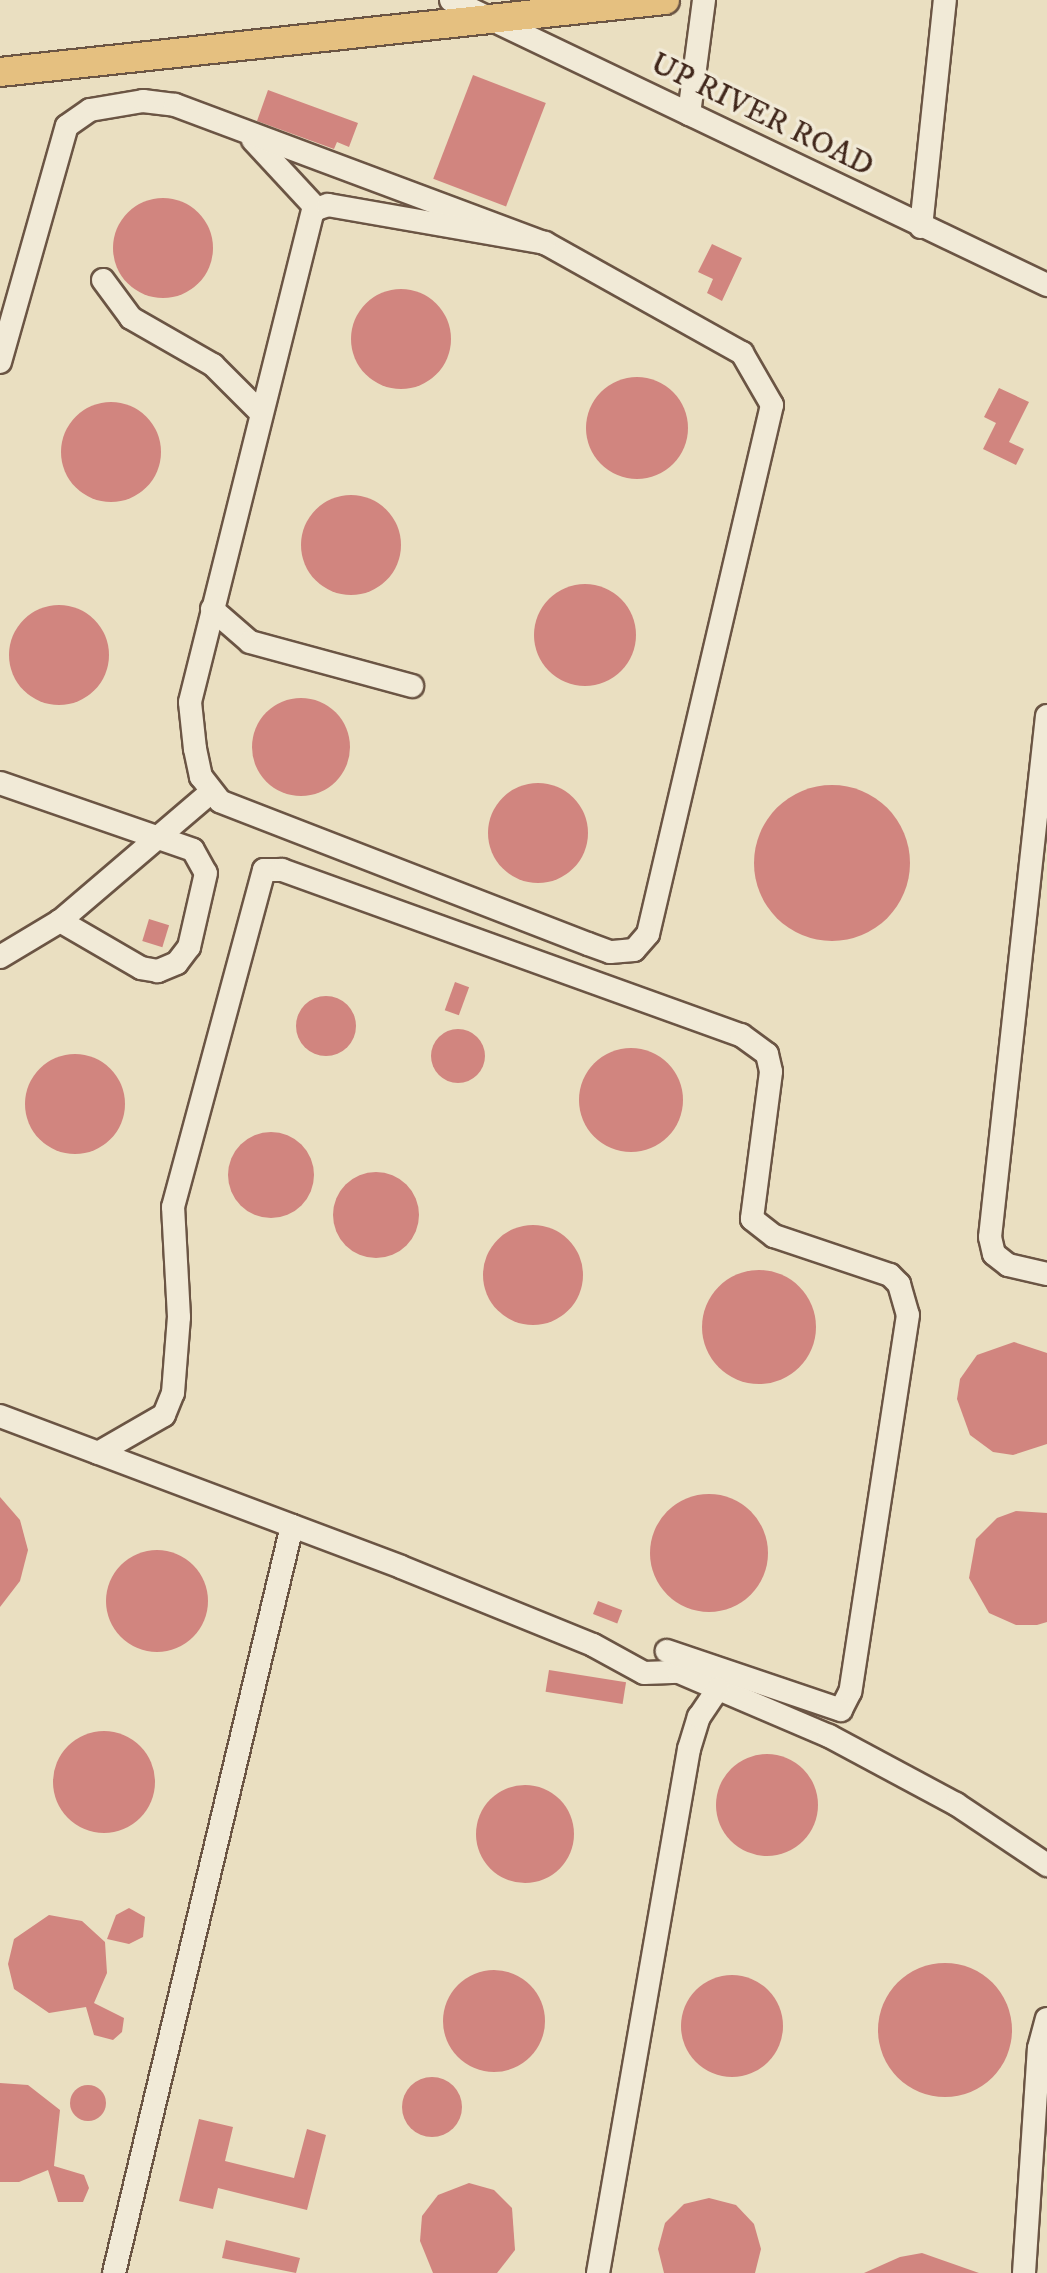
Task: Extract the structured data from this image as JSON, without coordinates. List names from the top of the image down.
{
  "streets": {
    "street": ["UP RIVER ROAD"]
  }
}
